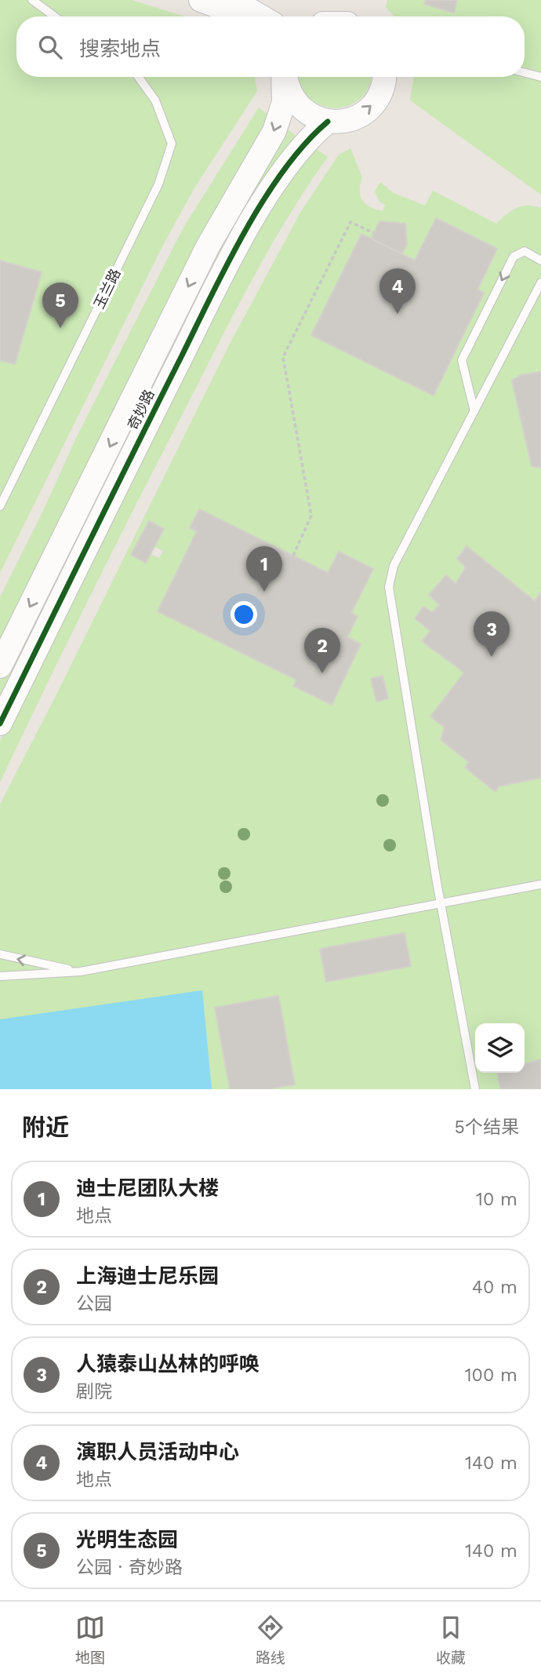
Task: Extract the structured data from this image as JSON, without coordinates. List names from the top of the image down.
{
  "streets": {
    "street": ["奇妙路"],
    "lane": ["玉兰路"]
  },
  "page": {
    "search": "搜索地点",
    "pins": [
      "4",
      "5",
      "1",
      "3",
      "2"
    ],
    "heading": ["附近", "5个结果"],
    "list": [
      {
        "mark": "1",
        "name": "迪士尼团队大楼",
        "note": "地点",
        "value": "10 m"
      },
      {
        "mark": "2",
        "name": "上海迪士尼乐园",
        "note": "公园",
        "value": "40 m"
      },
      {
        "mark": "3",
        "name": "人猿泰山丛林的呼唤",
        "note": "剧院",
        "value": "100 m"
      },
      {
        "mark": "4",
        "name": "演职人员活动中心",
        "note": "地点",
        "value": "140 m"
      },
      {
        "mark": "5",
        "name": "光明生态园",
        "note": "公园 · 奇妙路",
        "value": "140 m"
      }
    ],
    "nav": ["地图", "路线", "收藏"]
  }
}
